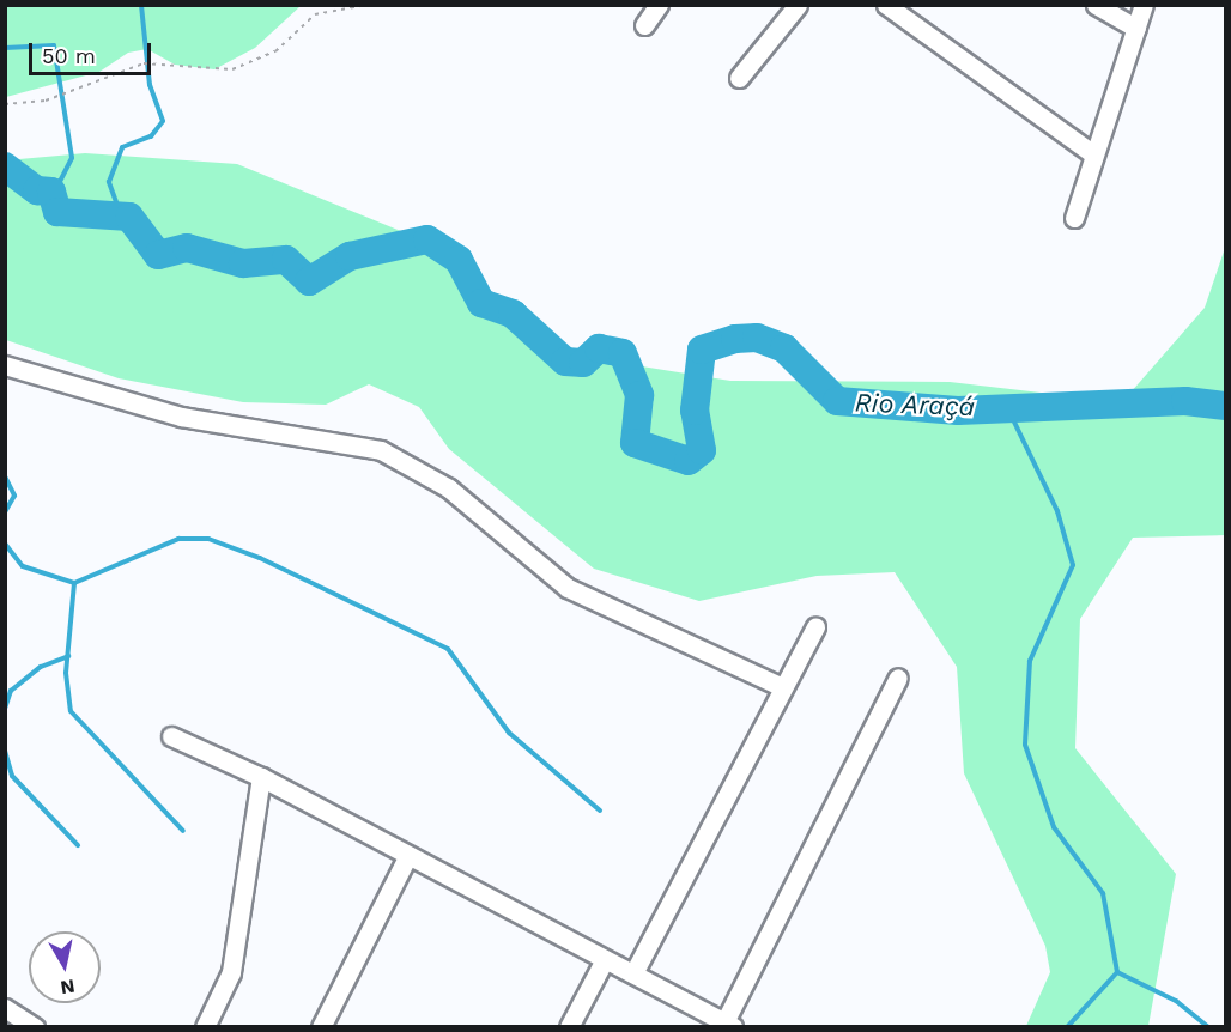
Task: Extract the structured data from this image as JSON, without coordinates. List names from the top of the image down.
{
  "water": ["Rio Araçá"],
  "scale_bar": "50 m",
  "north": "bottom"
}
